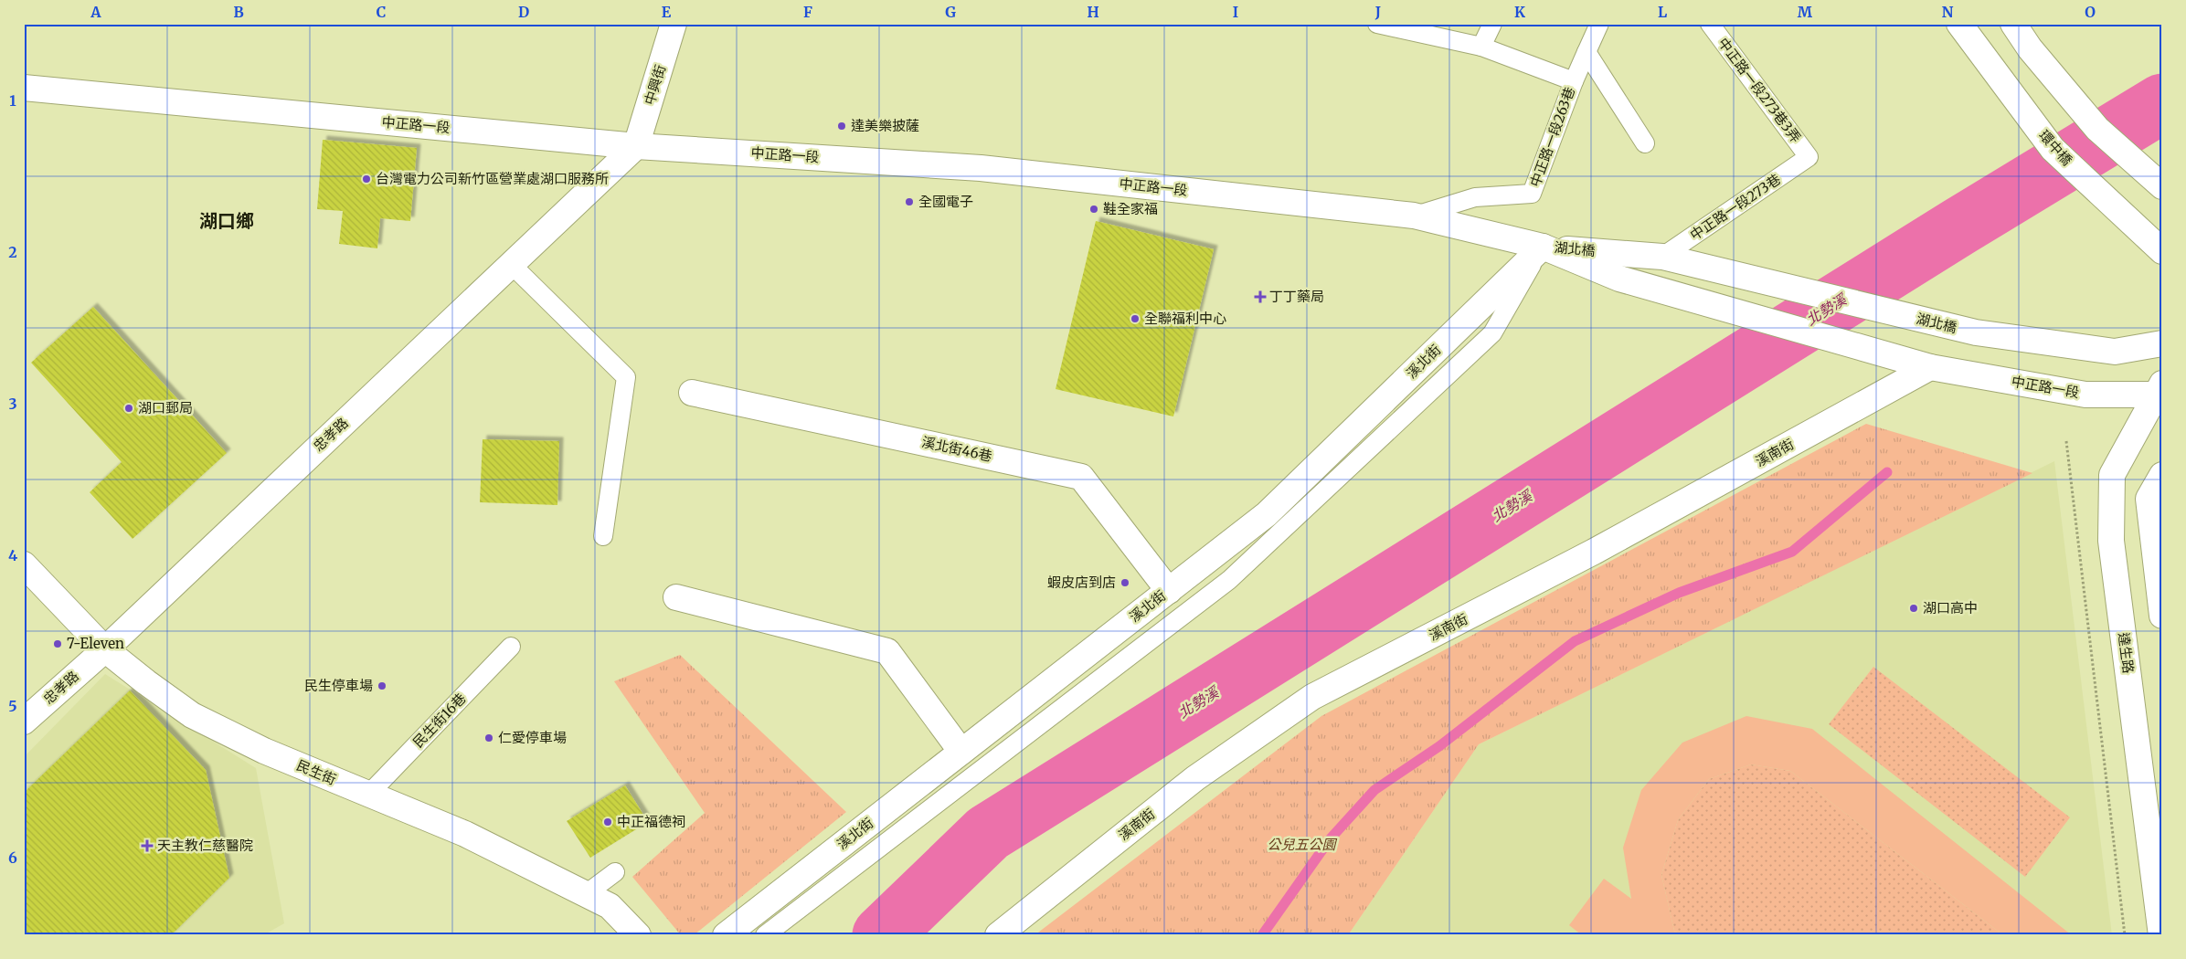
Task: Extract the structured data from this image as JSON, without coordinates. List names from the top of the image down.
{
  "streets": {
    "street": [
      "中興街",
      "中正路一段",
      "環中橋",
      "湖北橋",
      "溪北街",
      "忠孝路",
      "溪北街46巷",
      "溪南街",
      "達生路",
      "民生街"
    ],
    "lane": [
      "中正路一段273巷3弄",
      "中正路一段263巷",
      "中正路一段273巷",
      "民生街16巷"
    ]
  },
  "crossings": [
    ["中興街", "中正路一段"],
    ["中興街", "忠孝路"],
    ["中正路一段273巷3弄", "中正路一段273巷"],
    ["中正路一段", "中正路一段263巷"],
    ["中正路一段", "湖北橋"],
    ["中正路一段", "溪北街"],
    ["中正路一段", "忠孝路"],
    ["中正路一段", "溪南街"],
    ["中正路一段", "達生路"],
    ["中正路一段273巷", "湖北橋"],
    ["湖北橋", "溪北街"],
    ["湖北橋", "溪南街"],
    ["溪北街", "溪北街46巷"],
    ["忠孝路", "民生街"],
    ["民生街16巷", "民生街"]
  ],
  "districts": ["湖口鄉"],
  "water": ["北勢溪"],
  "parks": ["公兒五公園"],
  "places": {
    "other": [
      "達美樂披薩",
      "台灣電力公司新竹區營業處湖口服務所",
      "全國電子",
      "鞋全家福",
      "全聯福利中心",
      "湖口郵局",
      "蝦皮店到店",
      "湖口高中",
      "7-Eleven",
      "民生停車場",
      "仁愛停車場",
      "中正福德祠"
    ],
    "health": ["丁丁藥局", "天主教仁慈醫院"]
  },
  "grid": {
    "columns": [
      "A",
      "B",
      "C",
      "D",
      "E",
      "F",
      "G",
      "H",
      "I",
      "J",
      "K",
      "L",
      "M",
      "N",
      "O"
    ],
    "rows": [
      "1",
      "2",
      "3",
      "4",
      "5",
      "6"
    ]
  }
}
